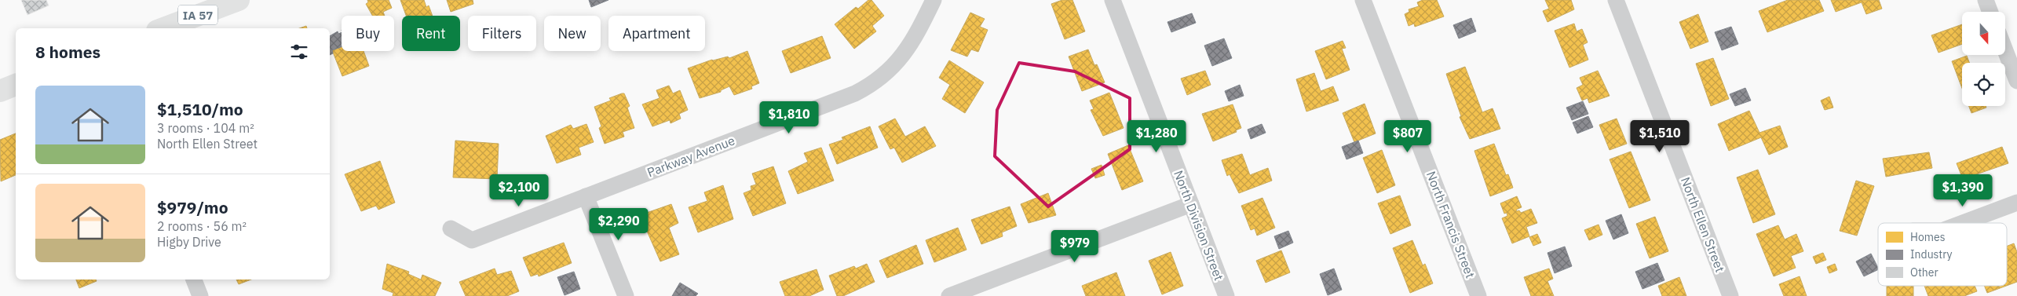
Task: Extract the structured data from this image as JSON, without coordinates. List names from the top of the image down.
{
  "streets": {
    "main road": ["IA 57"],
    "street": [
      "Parkway Avenue",
      "North Francis Street",
      "North Ellen Street",
      "North Division Street"
    ]
  },
  "legend": ["Homes", "Industry", "Other"],
  "north": "bottom",
  "page": {
    "chip": [
      "Buy",
      "Rent",
      "Filters",
      "New",
      "Apartment"
    ],
    "heading": "8 homes",
    "list": [
      {
        "name": "$1,510/mo",
        "note": "3 rooms · 104 m² · North Ellen Street"
      },
      {
        "name": "$979/mo",
        "note": "2 rooms · 56 m² · Higby Drive"
      }
    ],
    "price": [
      "$1,810",
      "$1,280",
      "$807",
      "$1,510",
      "$2,100",
      "$1,390",
      "$2,290",
      "$979"
    ]
  }
}
